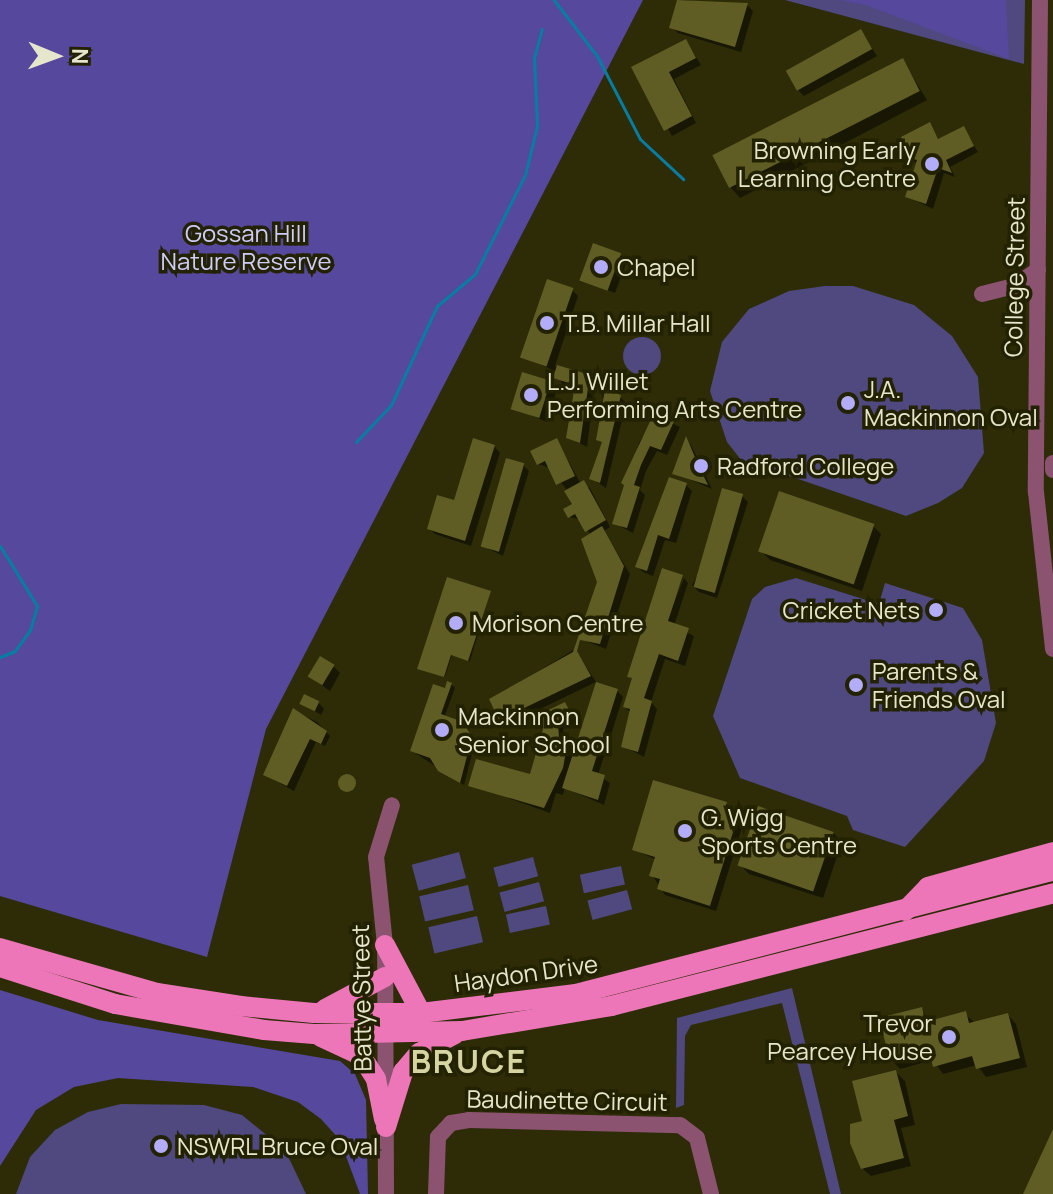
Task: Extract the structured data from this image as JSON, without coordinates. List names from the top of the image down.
{
  "streets": {
    "main road": ["Haydon Drive"],
    "street": ["College Street", "Battye Street", "Baudinette Circuit"]
  },
  "crossings": [
    ["Haydon Drive", "Battye Street"]
  ],
  "districts": ["BRUCE"],
  "parks": ["Gossan Hill Nature Reserve"],
  "places": [
    "Browning Early Learning Centre",
    "Chapel",
    "T.B. Millar Hall",
    "L.J. Willet Performing Arts Centre",
    "J.A. Mackinnon Oval",
    "Radford College",
    "Cricket Nets",
    "Morison Centre",
    "Parents & Friends Oval",
    "Mackinnon Senior School",
    "G. Wigg Sports Centre",
    "Trevor Pearcey House",
    "NSWRL Bruce Oval"
  ],
  "north": "right"
}
